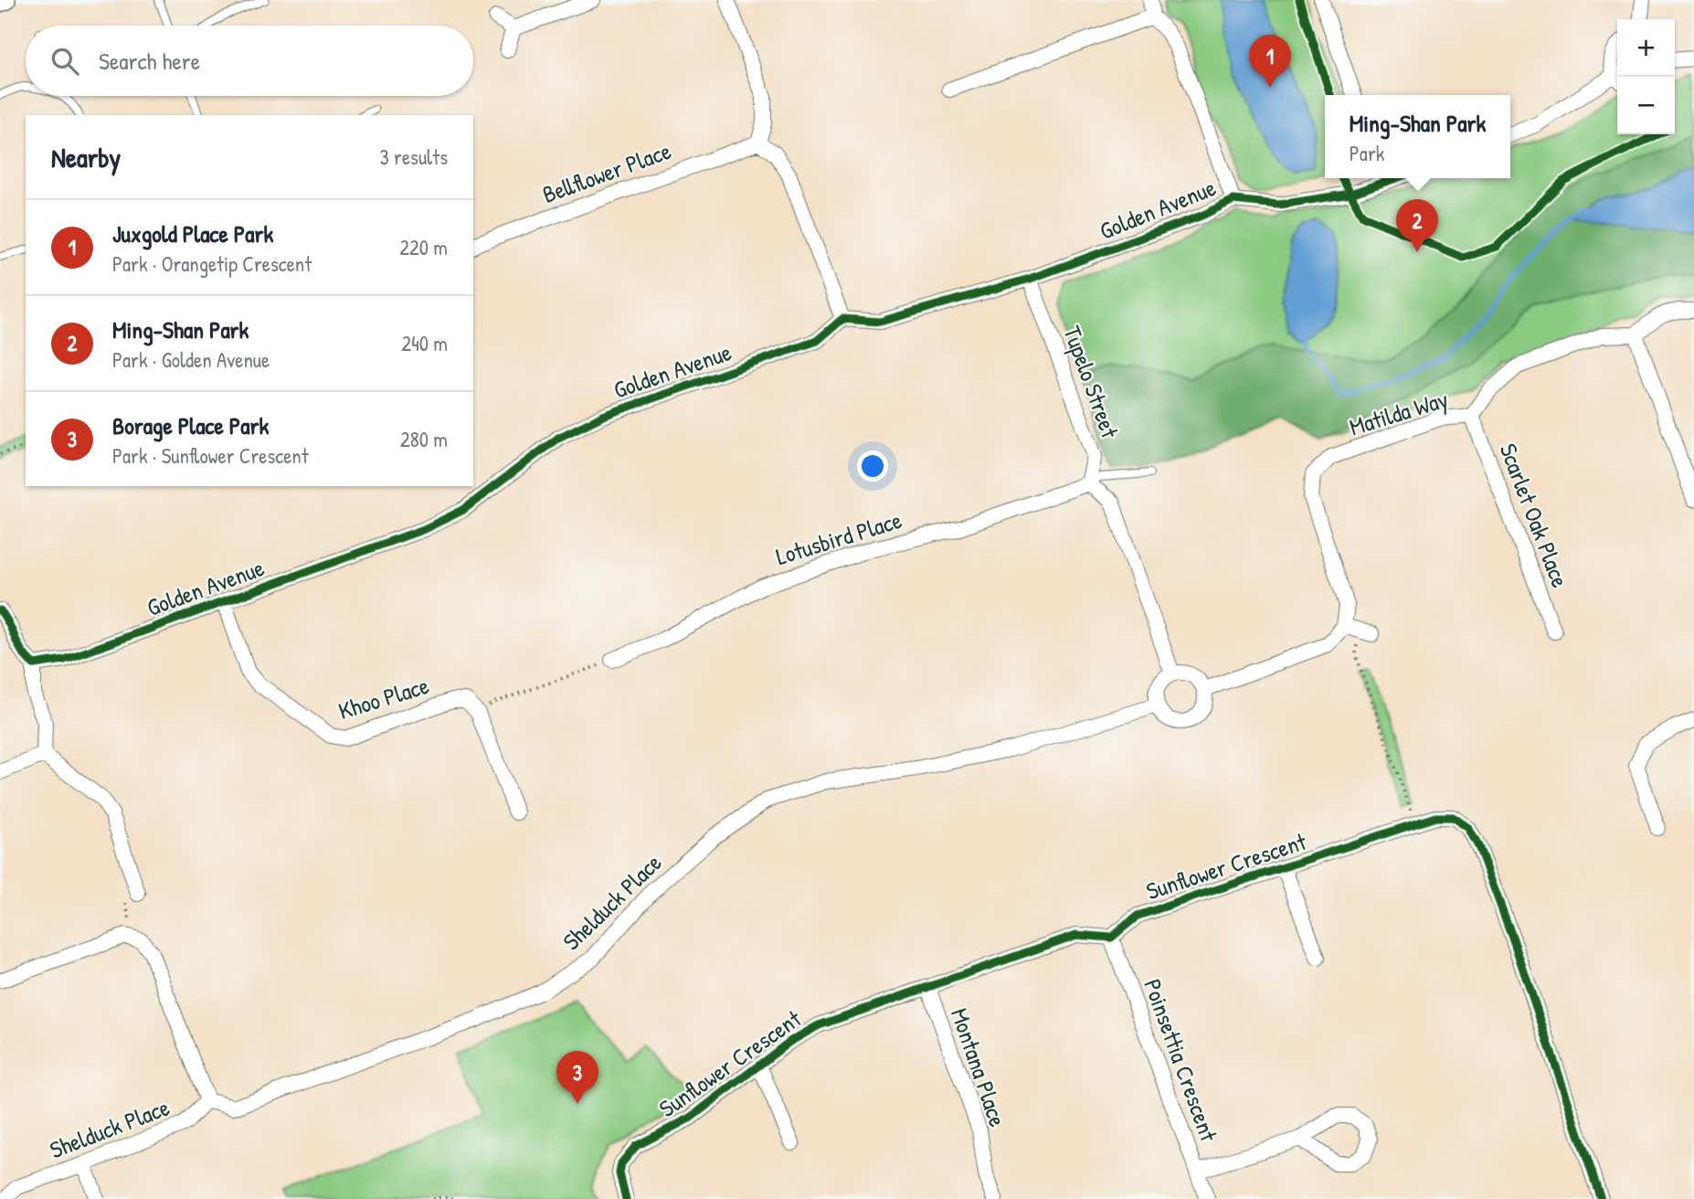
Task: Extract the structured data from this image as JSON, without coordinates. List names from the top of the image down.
{
  "streets": {
    "street": [
      "Bellflower Place",
      "Golden Avenue",
      "Tupelo Street",
      "Matilda Way",
      "Scarlet Oak Place",
      "Lotusbird Place",
      "Khoo Place",
      "Sunflower Crescent",
      "Shelduck Place",
      "Poinsettia Crescent",
      "Montana Place"
    ]
  },
  "crossings": [
    ["Golden Avenue", "Tupelo Street"],
    ["Golden Avenue", "Khoo Place"],
    ["Tupelo Street", "Lotusbird Place"],
    ["Matilda Way", "Scarlet Oak Place"],
    ["Sunflower Crescent", "Poinsettia Crescent"],
    ["Sunflower Crescent", "Montana Place"]
  ],
  "page": {
    "map_buttons": ["+", "−"],
    "search": "Search here",
    "pins": ["1", "2", "3"],
    "popup": ["Ming-Shan Park", "Park"],
    "heading": ["Nearby", "3 results"],
    "list": [
      {
        "mark": "1",
        "name": "Juxgold Place Park",
        "note": "Park · Orangetip Crescent",
        "value": "220 m"
      },
      {
        "mark": "2",
        "name": "Ming-Shan Park",
        "note": "Park · Golden Avenue",
        "value": "240 m"
      },
      {
        "mark": "3",
        "name": "Borage Place Park",
        "note": "Park · Sunflower Crescent",
        "value": "280 m"
      }
    ]
  }
}
